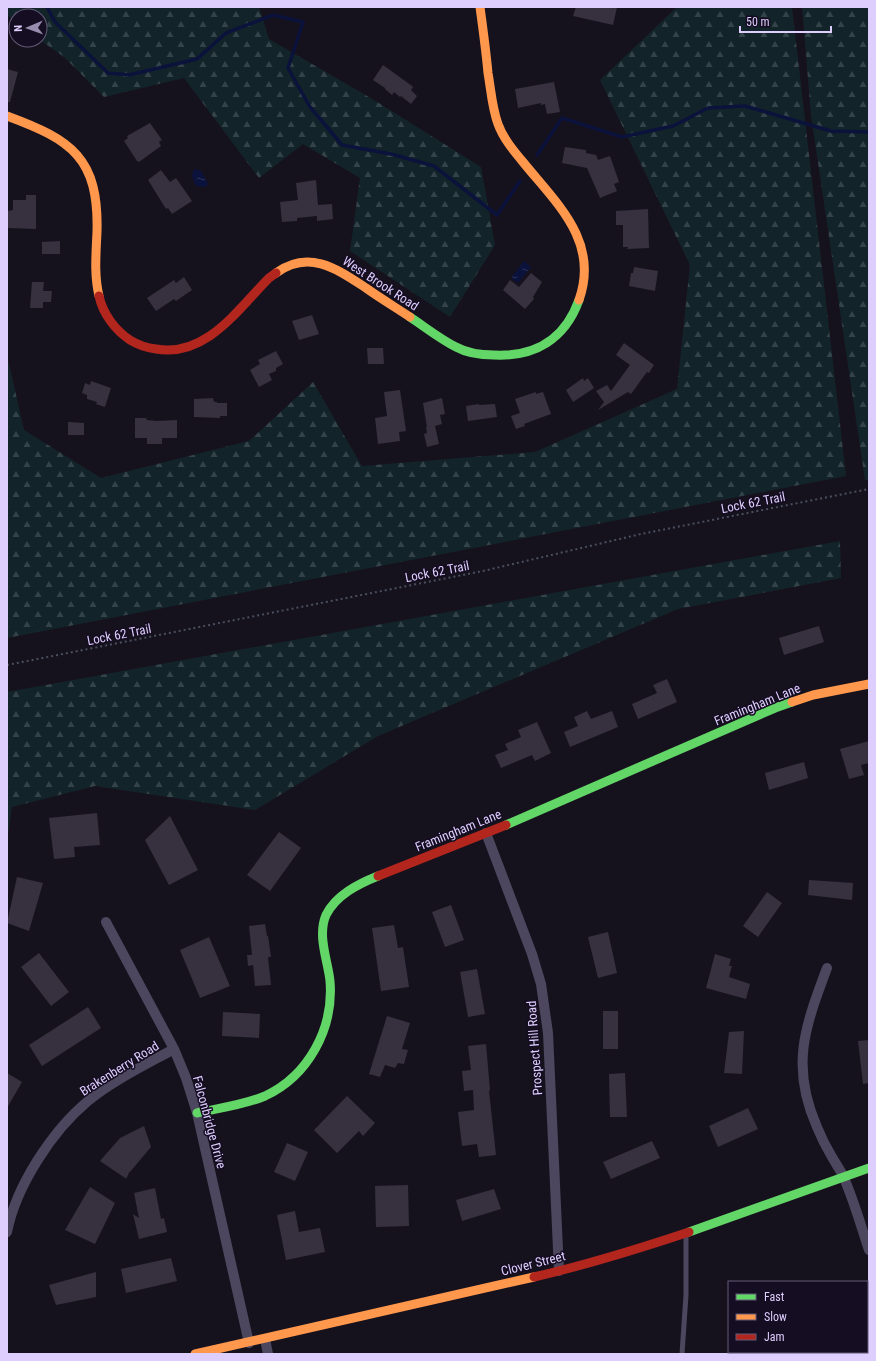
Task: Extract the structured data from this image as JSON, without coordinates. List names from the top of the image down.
{
  "streets": {
    "street": [
      "West Brook Road",
      "Framingham Lane",
      "Prospect Hill Road",
      "Brakenberry Road",
      "Falconbridge Drive",
      "Clover Street"
    ],
    "path": ["Lock 62 Trail"]
  },
  "crossings": [
    ["Framingham Lane", "Prospect Hill Road"],
    ["Framingham Lane", "Falconbridge Drive"],
    ["Prospect Hill Road", "Clover Street"],
    ["Brakenberry Road", "Falconbridge Drive"],
    ["Falconbridge Drive", "Clover Street"]
  ],
  "legend": ["Fast", "Slow", "Jam"],
  "scale_bar": "50 m",
  "north": "left"
}
